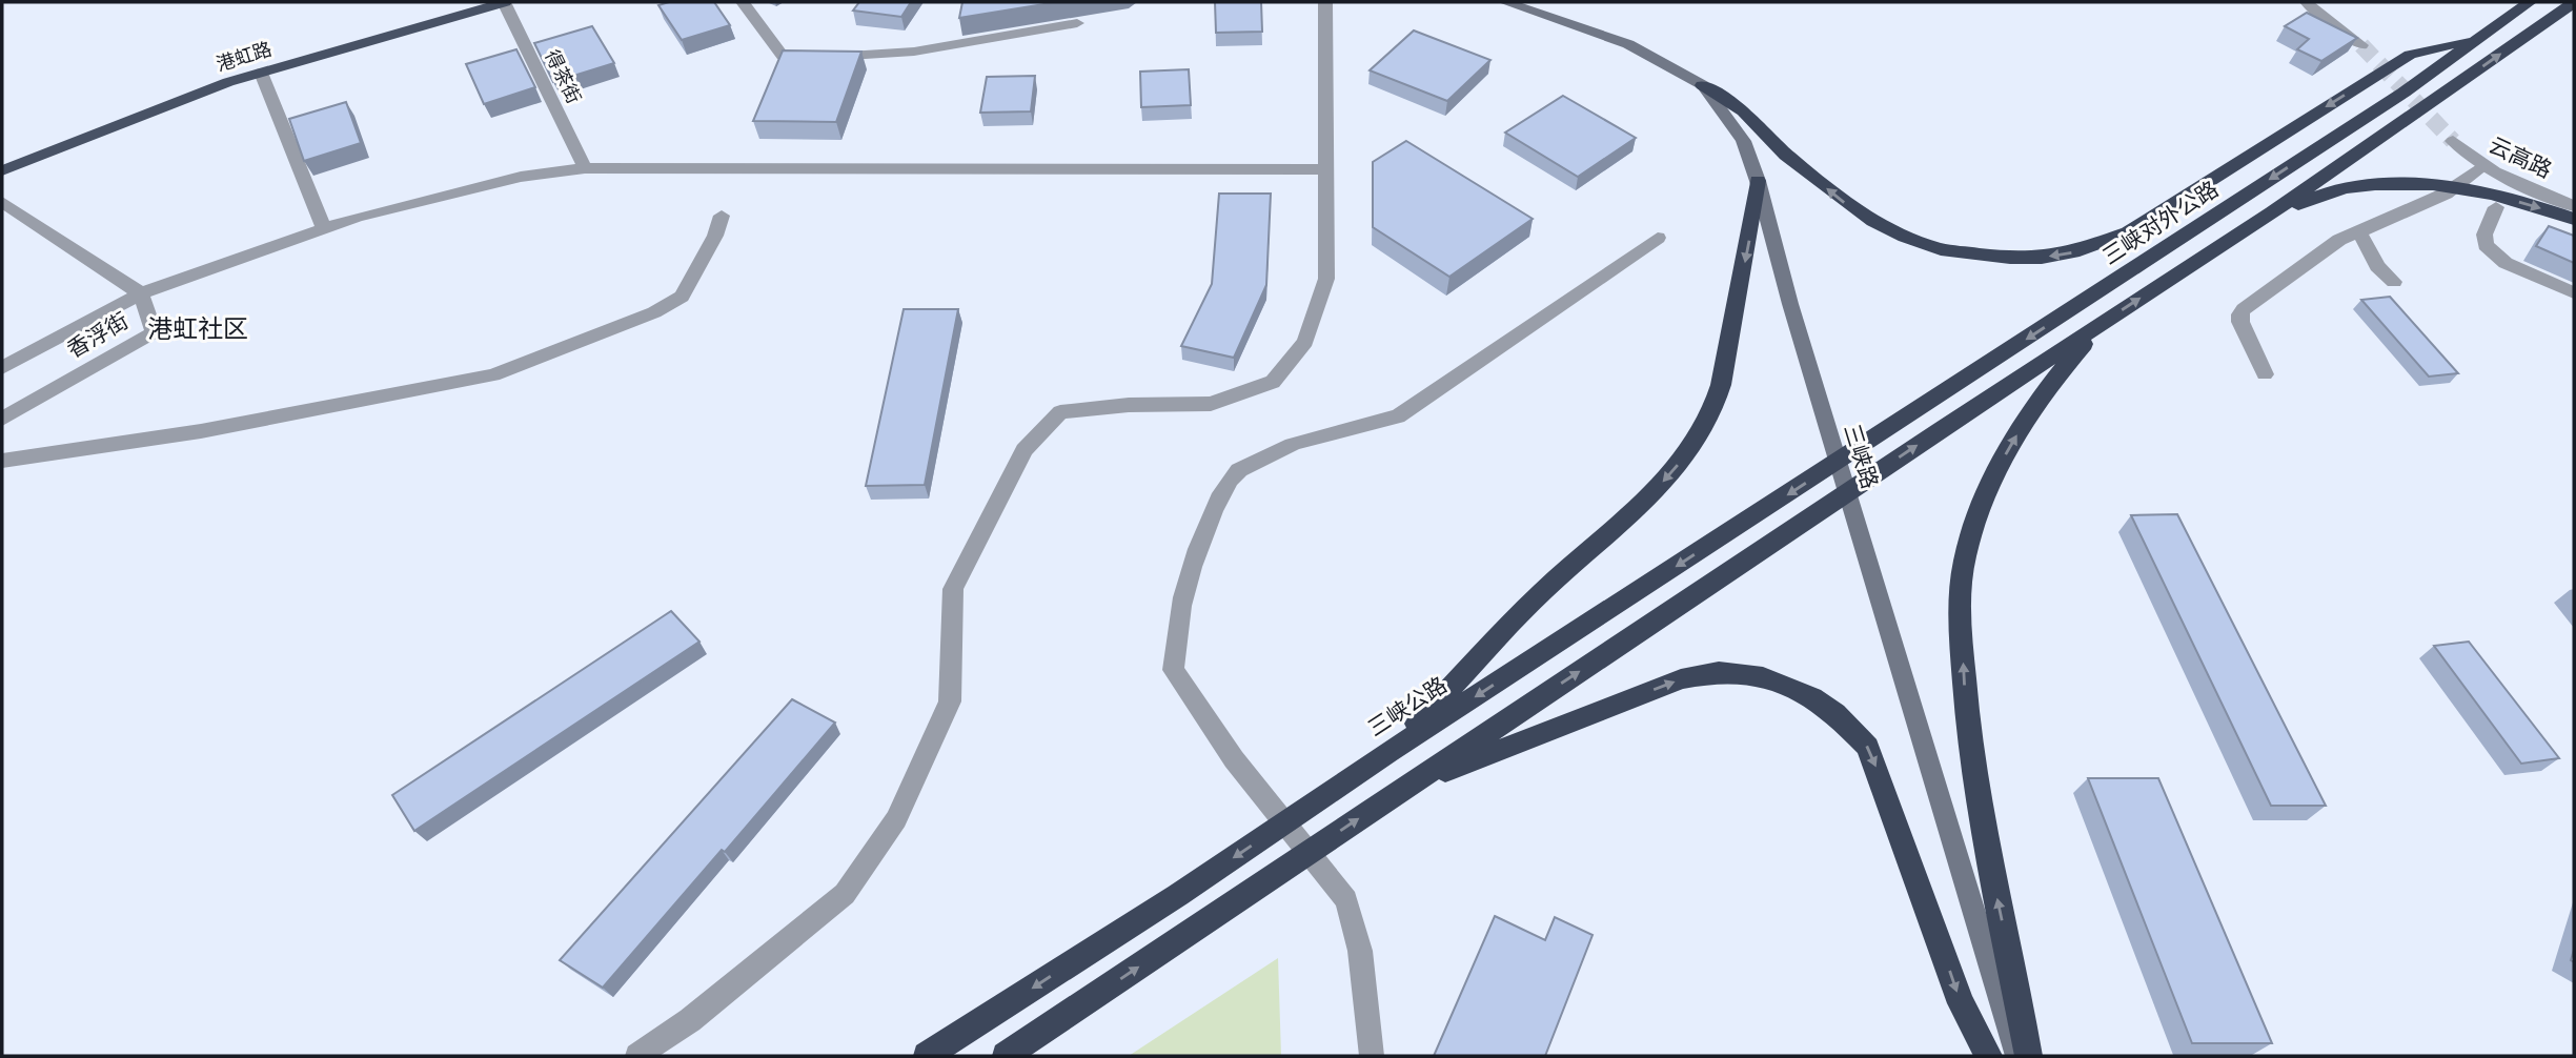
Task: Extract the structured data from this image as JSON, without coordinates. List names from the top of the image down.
{
  "streets": {
    "highway": ["港虹路", "三峡对外公路", "三峡公路"],
    "main road": ["三峡路"],
    "street": ["得茶街", "云高路", "香浮街"]
  },
  "crossings": [
    ["港虹路", "得茶街"],
    ["三峡对外公路", "三峡公路"]
  ],
  "districts": ["港虹社区"]
}
